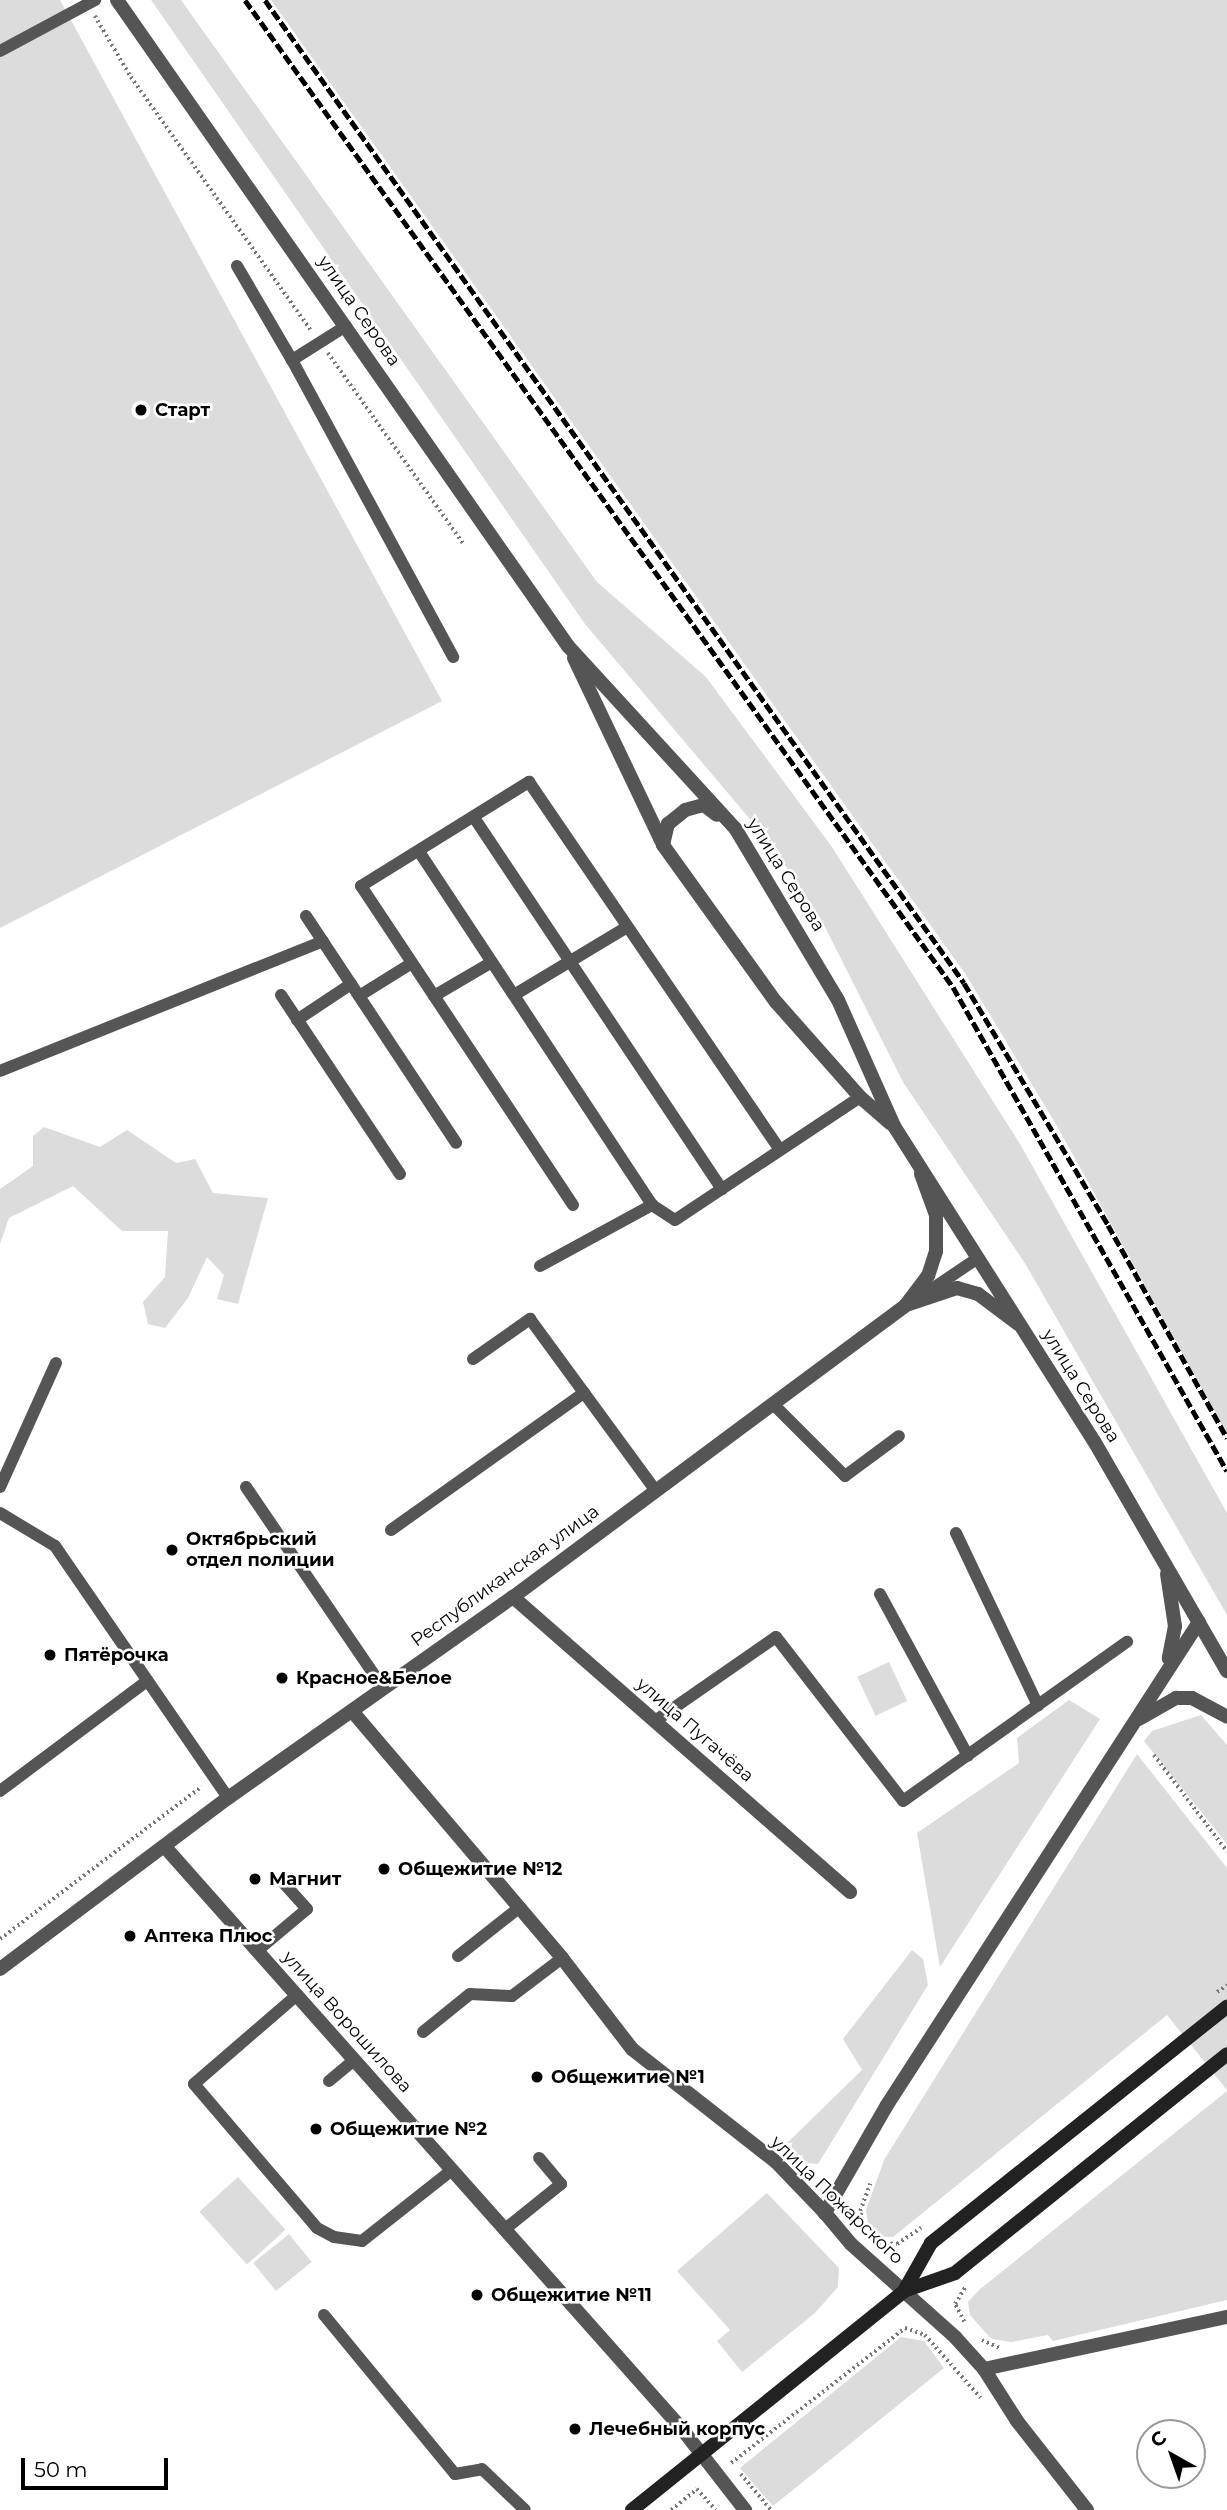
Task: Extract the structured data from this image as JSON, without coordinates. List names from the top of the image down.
{
  "streets": {
    "street": [
      "улица Серова",
      "Республиканская улица",
      "улица Пугачёва",
      "улица Ворошилова",
      "улица Пожарского"
    ]
  },
  "crossings": [
    ["улица Серова", "Республиканская улица"],
    ["Республиканская улица", "улица Пугачёва"],
    ["Республиканская улица", "улица Ворошилова"],
    ["Республиканская улица", "улица Пожарского"]
  ],
  "places": [
    "Старт",
    "Октябрьский отдел полиции",
    "Пятёрочка",
    "Красное&Белое",
    "Общежитие №12",
    "Магнит",
    "Аптека Плюс",
    "Общежитие №1",
    "Общежитие №2",
    "Общежитие №11",
    "Лечебный корпус"
  ],
  "scale_bar": "50 m",
  "north": "top left"
}
